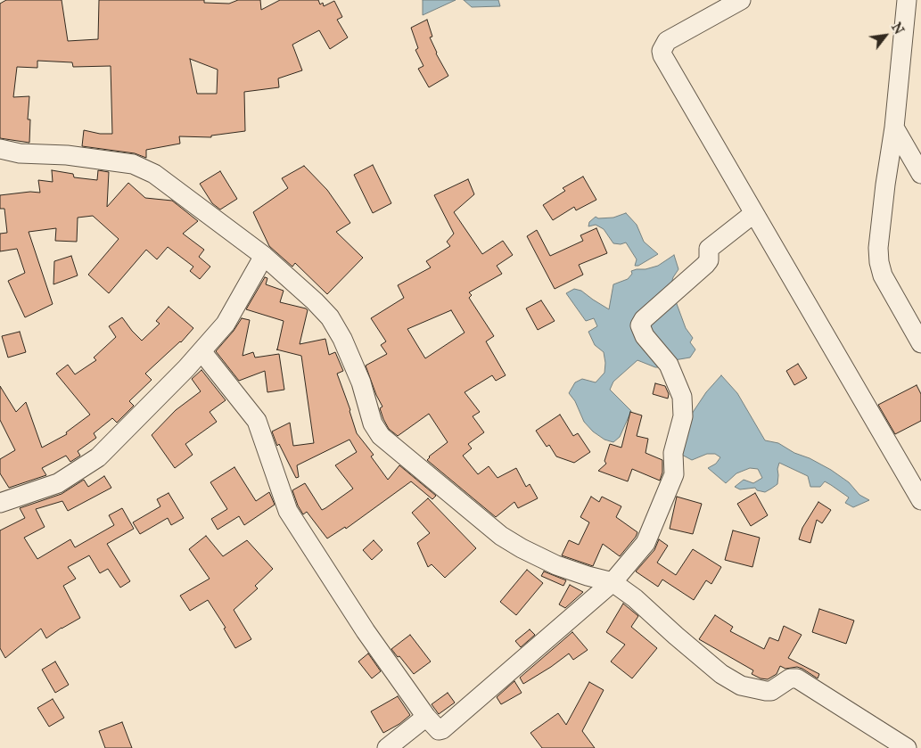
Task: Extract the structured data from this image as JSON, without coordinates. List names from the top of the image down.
{
  "north": "top right"
}
